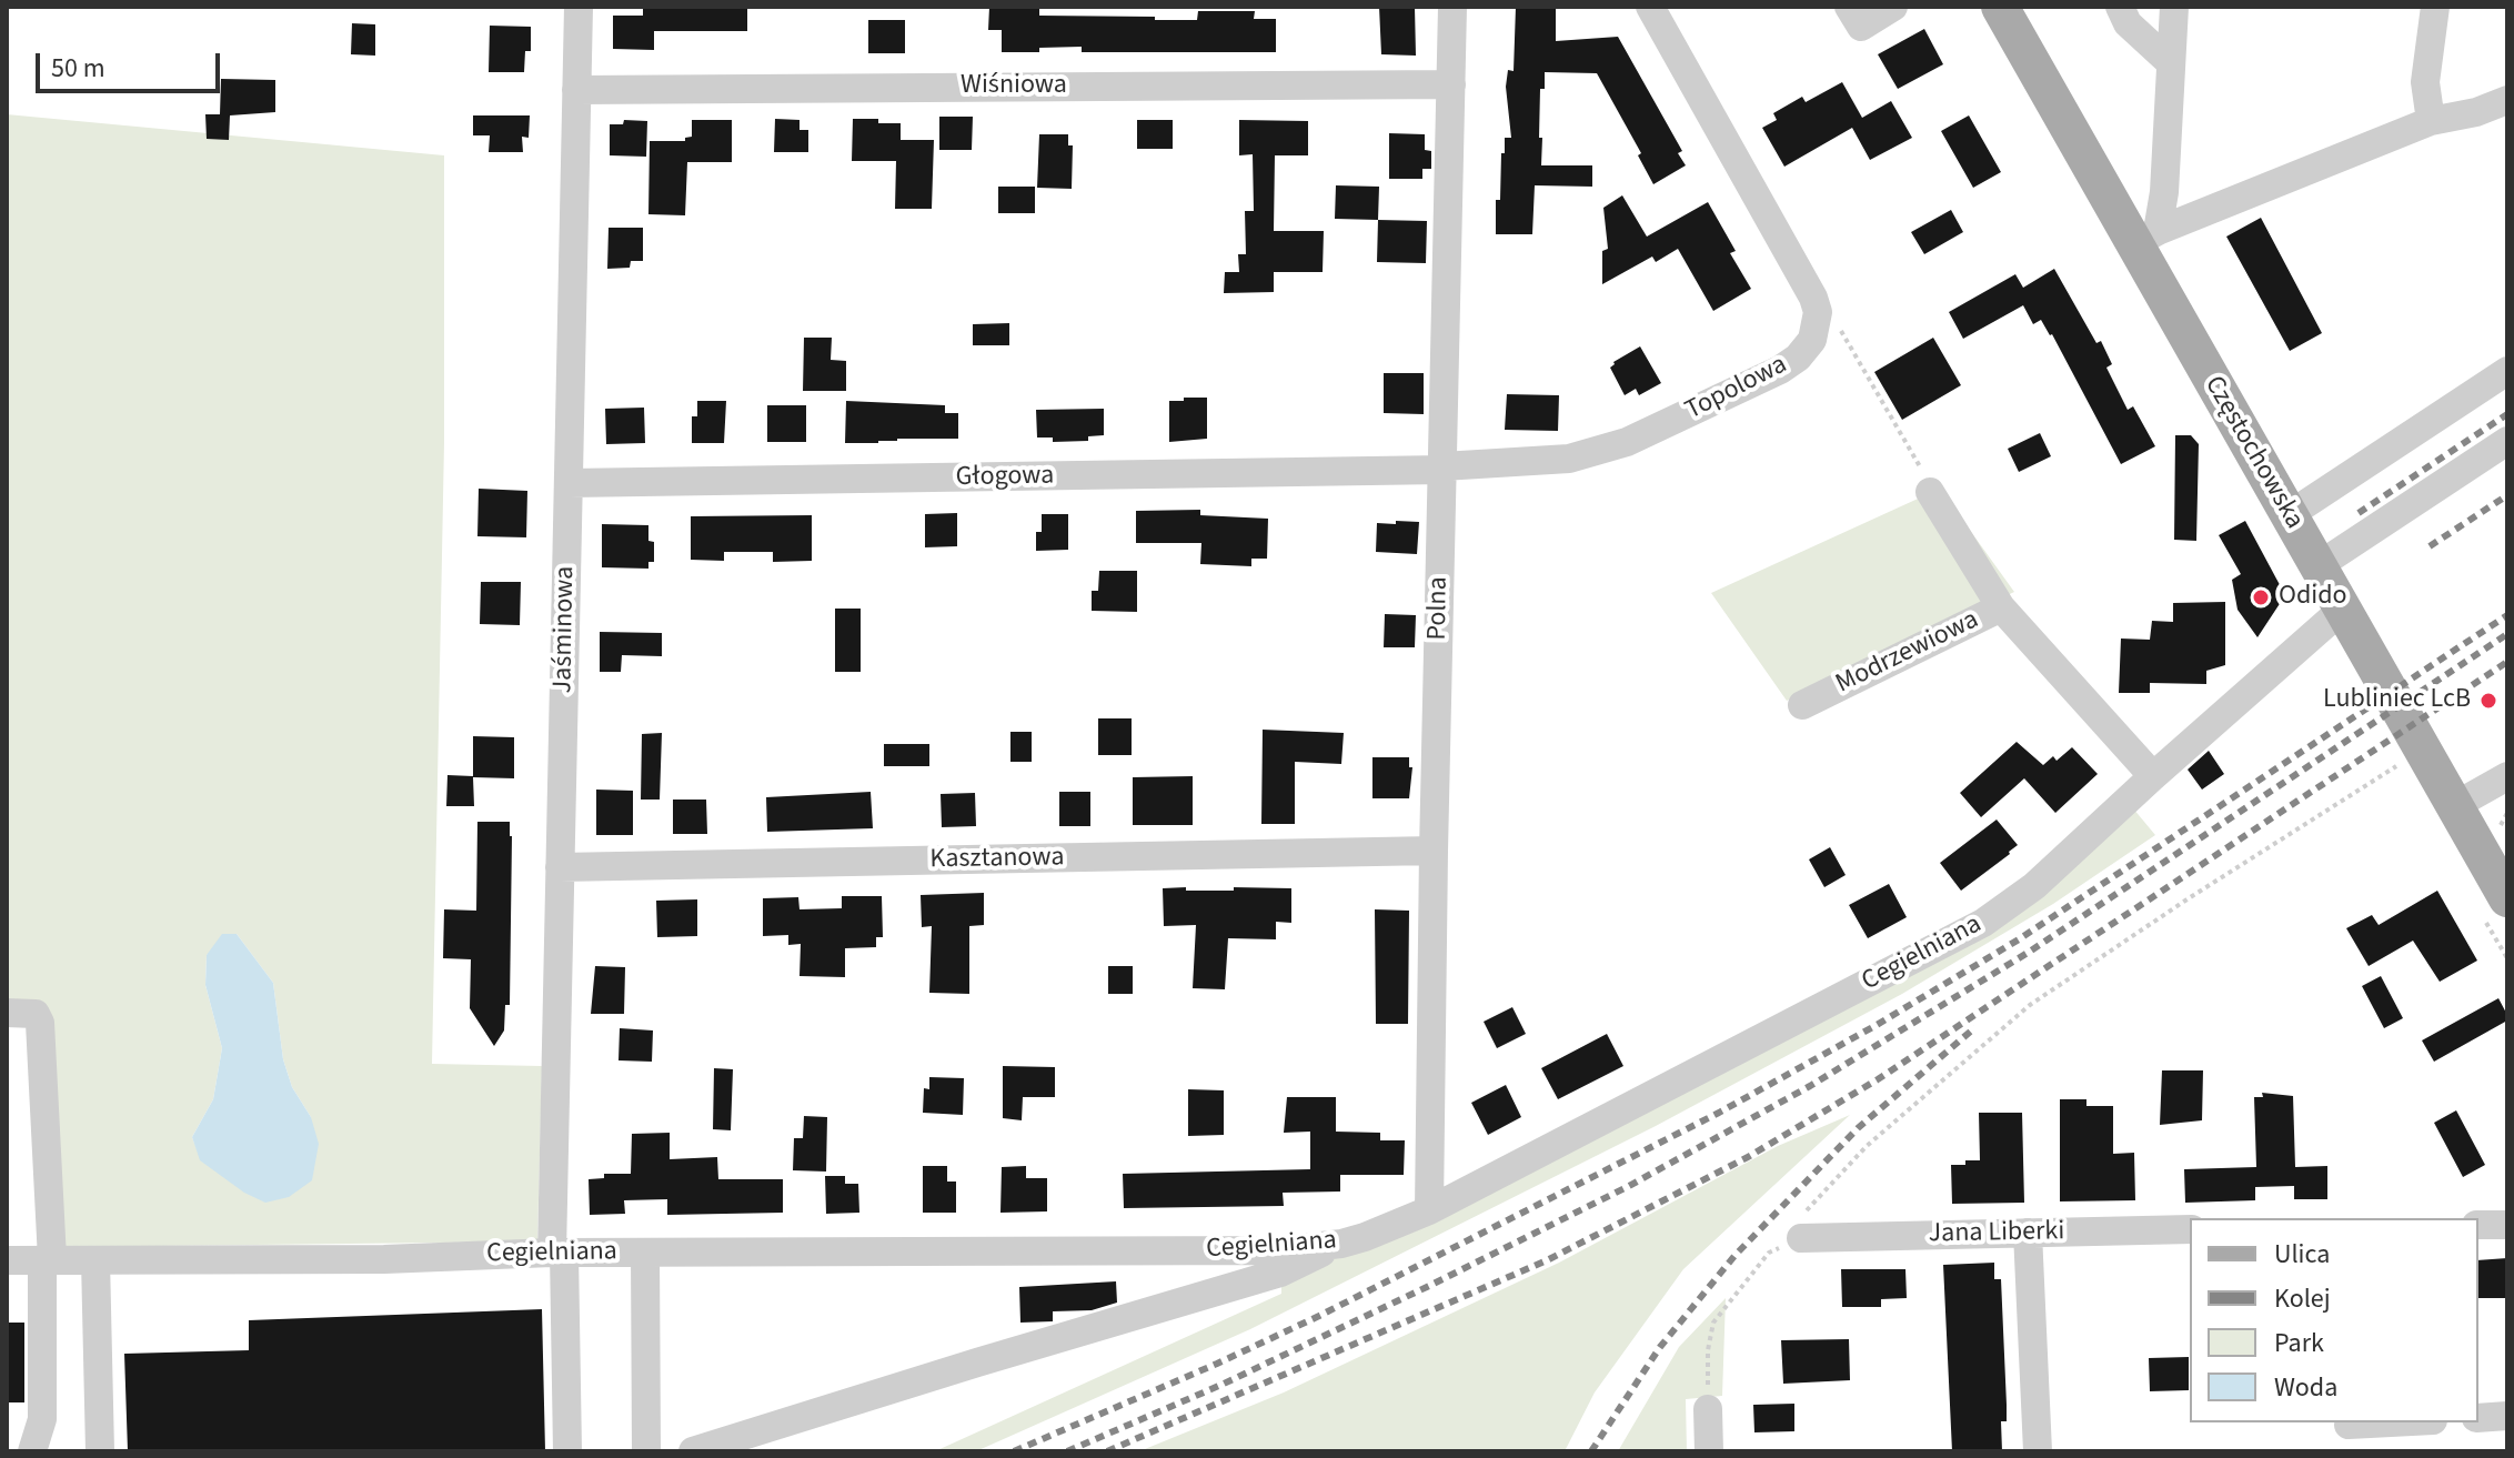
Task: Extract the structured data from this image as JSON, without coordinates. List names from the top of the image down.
{
  "streets": {
    "main road": ["Częstochowska"],
    "street": [
      "Wiśniowa",
      "Topolowa",
      "Głogowa",
      "Polna",
      "Jaśminowa",
      "Modrzewiowa",
      "Kasztanowa",
      "Cegielniana",
      "Jana Liberki"
    ]
  },
  "crossings": [
    ["Wiśniowa", "Polna"],
    ["Wiśniowa", "Jaśminowa"],
    ["Topolowa", "Głogowa"],
    ["Topolowa", "Polna"],
    ["Częstochowska", "Cegielniana"],
    ["Głogowa", "Polna"],
    ["Głogowa", "Jaśminowa"],
    ["Polna", "Kasztanowa"],
    ["Polna", "Cegielniana"],
    ["Jaśminowa", "Kasztanowa"],
    ["Jaśminowa", "Cegielniana"],
    ["Modrzewiowa", "Cegielniana"]
  ],
  "places": ["Odido", "Lubliniec LcB"],
  "legend": [
    "Ulica",
    "Kolej",
    "Park",
    "Woda"
  ],
  "scale_bar": "50 m"
}
